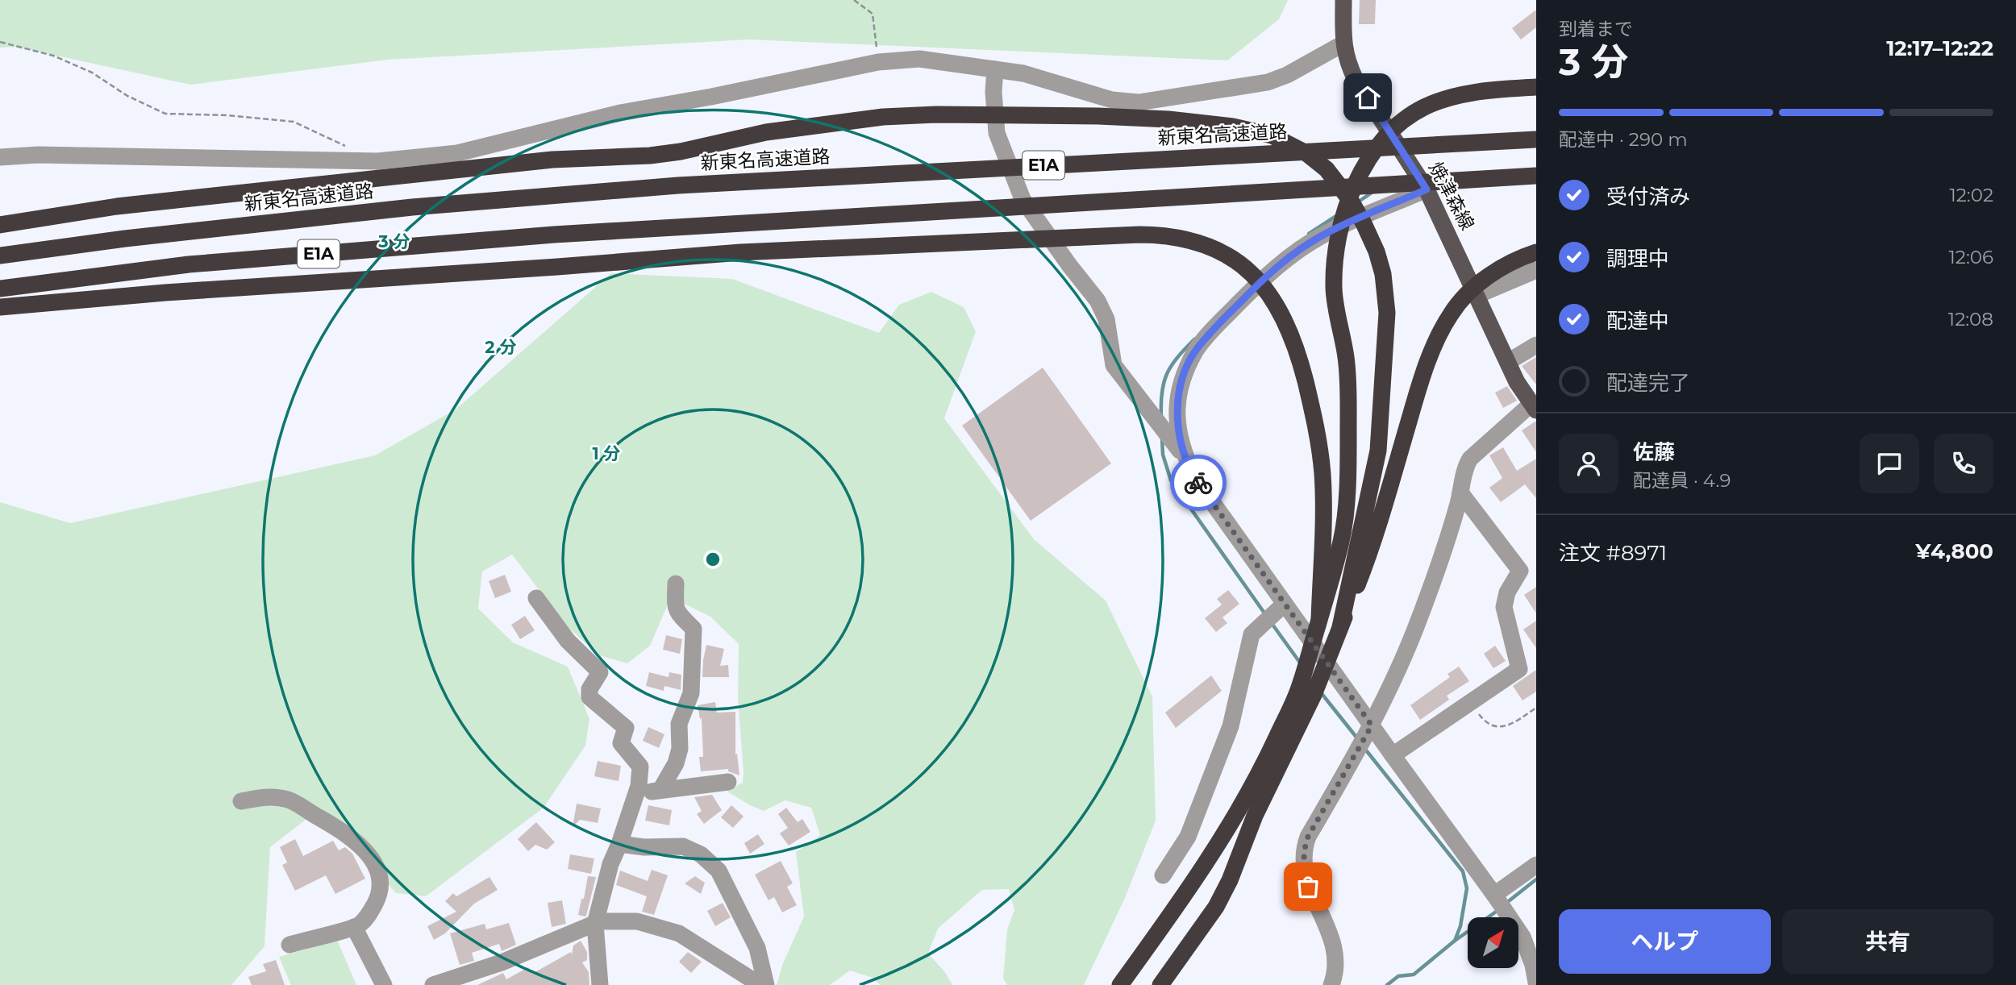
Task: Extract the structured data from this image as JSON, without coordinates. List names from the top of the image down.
{
  "streets": {
    "highway": ["新東名高速道路", "E1A"],
    "main road": ["焼津森線"]
  },
  "north": "top right",
  "page": {
    "heading": ["3 分", "到着まで", "12:17–12:22"],
    "panel": [
      "佐藤",
      "配達員 · 4.9",
      "注文 #8971",
      "¥4,800"
    ],
    "bar": "配達中 · 290 m",
    "list": [
      ["受付済み", "12:02"],
      ["調理中", "12:06"],
      ["配達中", "12:08"],
      "配達完了"
    ],
    "buttons": ["ヘルプ", "共有"]
  },
  "rings": ["3 分", "2 分", "1 分"]
}
